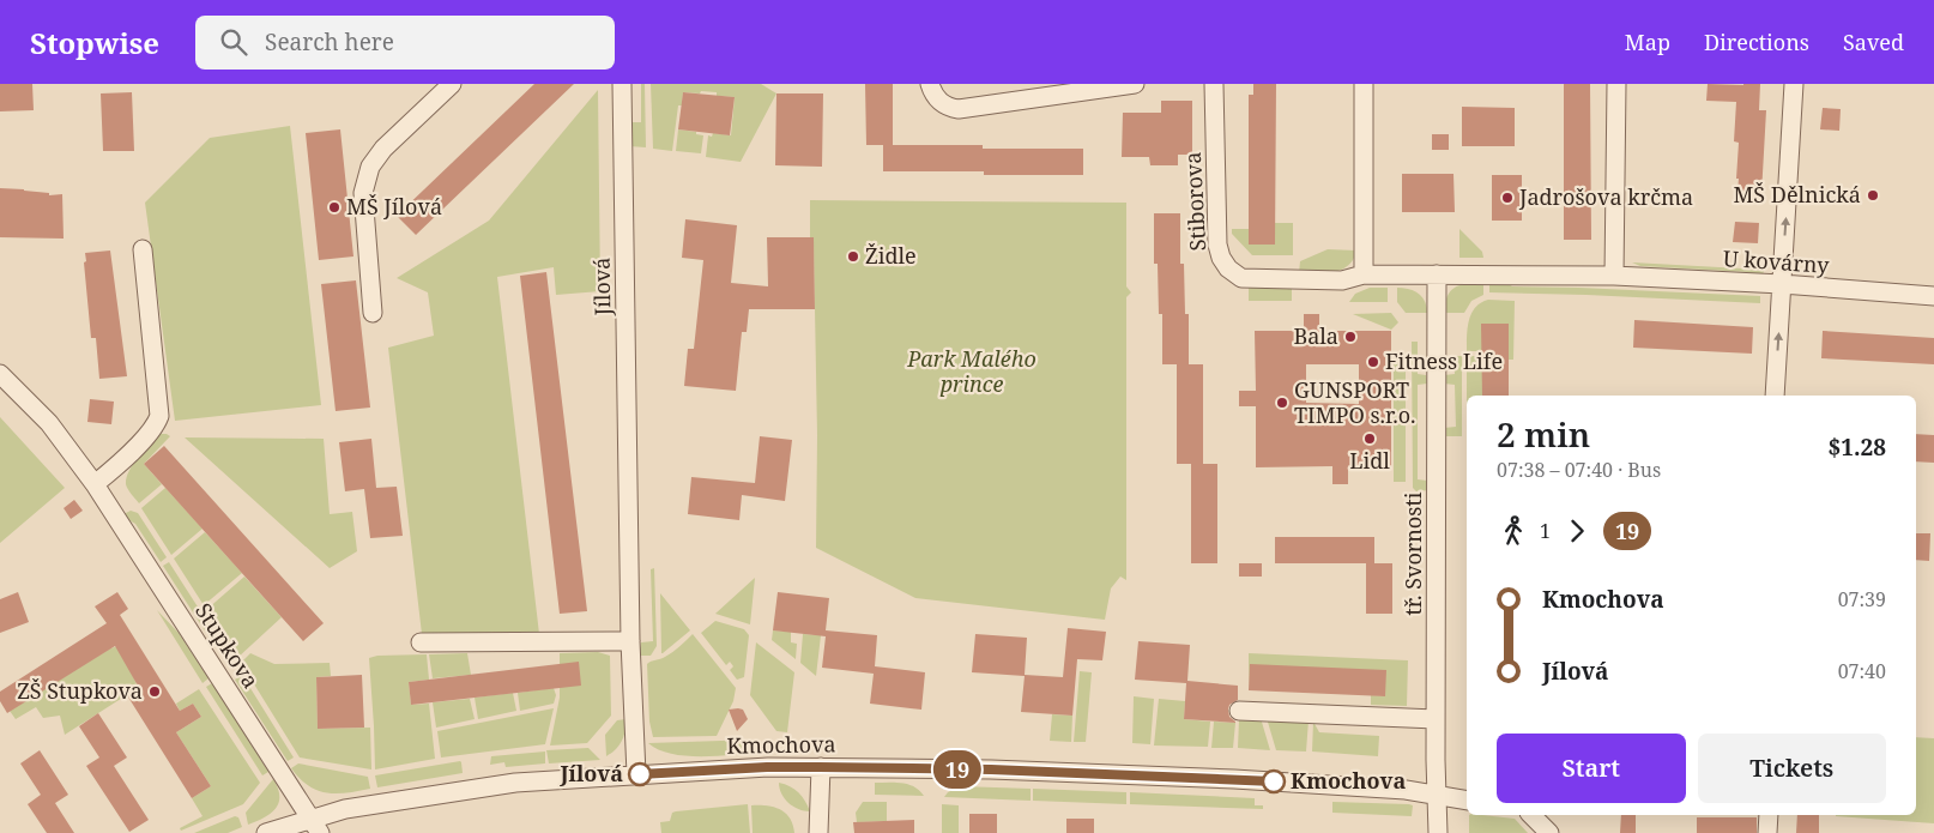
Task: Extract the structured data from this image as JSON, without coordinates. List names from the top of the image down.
{
  "streets": {
    "street": [
      "Stiborova",
      "U kovárny",
      "Jílová",
      "tř. Svornosti",
      "Stupkova",
      "Kmochova"
    ]
  },
  "crossings": [
    ["Stiborova", "U kovárny"],
    ["U kovárny", "tř. Svornosti"],
    ["Jílová", "Kmochova"],
    ["tř. Svornosti", "Kmochova"],
    ["Stupkova", "Kmochova"]
  ],
  "parks": ["Park Malého prince"],
  "places": [
    "MŠ Dělnická",
    "Jadrošova krčma",
    "MŠ Jílová",
    "Židle",
    "Bala",
    "Fitness Life",
    "GUNSPORT TIMPO s.r.o.",
    "Lidl",
    "ZŠ Stupkova",
    "Jílová",
    "Kmochova"
  ],
  "lines": ["bus line 19"],
  "page": {
    "header": "Stopwise",
    "search": "Search here",
    "nav": ["Map", "Directions", "Saved"],
    "on_map": "19",
    "heading": ["2 min", "07:38 – 07:40 · Bus", "$1.28"],
    "legs": ["1", "19"],
    "list": [
      {
        "name": "Kmochova",
        "value": "07:39"
      },
      {
        "name": "Jílová",
        "value": "07:40"
      }
    ],
    "buttons": ["Start", "Tickets"]
  }
}
